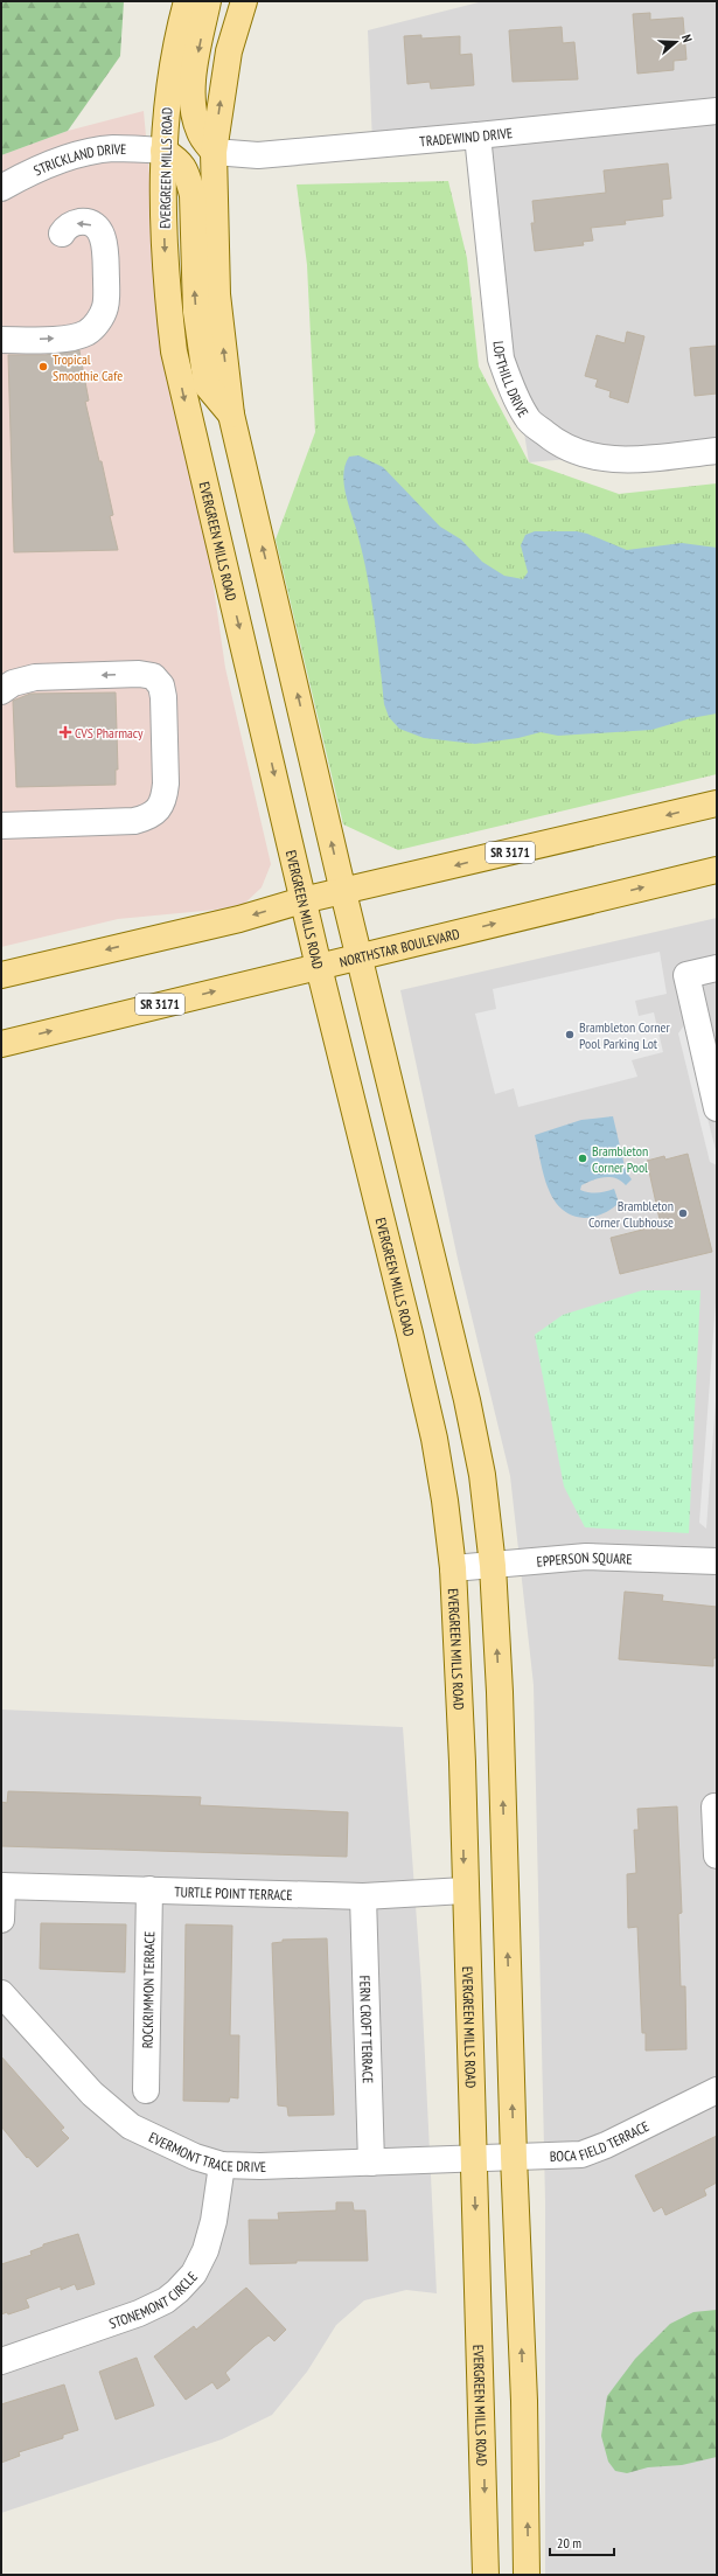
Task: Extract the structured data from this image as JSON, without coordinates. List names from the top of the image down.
{
  "streets": {
    "main road": ["EVERGREEN MILLS ROAD", "SR 3171", "NORTHSTAR BOULEVARD"],
    "street": [
      "TRADEWIND DRIVE",
      "STRICKLAND DRIVE",
      "LOFTHILL DRIVE",
      "EPPERSON SQUARE",
      "TURTLE POINT TERRACE",
      "ROCKRIMMON TERRACE",
      "FERN CROFT TERRACE",
      "BOCA FIELD TERRACE",
      "EVERMONT TRACE DRIVE",
      "STONEMONT CIRCLE"
    ]
  },
  "crossings": [
    ["TRADEWIND DRIVE", "LOFTHILL DRIVE"],
    ["STRICKLAND DRIVE", "EVERGREEN MILLS ROAD"],
    ["EVERGREEN MILLS ROAD", "SR 3171"],
    ["EVERGREEN MILLS ROAD", "NORTHSTAR BOULEVARD"],
    ["EVERGREEN MILLS ROAD", "EPPERSON SQUARE"],
    ["EVERGREEN MILLS ROAD", "TURTLE POINT TERRACE"],
    ["EVERGREEN MILLS ROAD", "BOCA FIELD TERRACE"],
    ["EVERGREEN MILLS ROAD", "EVERMONT TRACE DRIVE"],
    ["TURTLE POINT TERRACE", "ROCKRIMMON TERRACE"],
    ["TURTLE POINT TERRACE", "FERN CROFT TERRACE"],
    ["FERN CROFT TERRACE", "EVERMONT TRACE DRIVE"],
    ["BOCA FIELD TERRACE", "EVERMONT TRACE DRIVE"],
    ["EVERMONT TRACE DRIVE", "STONEMONT CIRCLE"]
  ],
  "places": {
    "other": [
      "Tropical Smoothie Cafe",
      "Brambleton Corner Pool Parking Lot",
      "Brambleton Corner Pool",
      "Brambleton Corner Clubhouse"
    ],
    "health": ["CVS Pharmacy"]
  },
  "scale_bar": "20 m",
  "north": "right"
}
